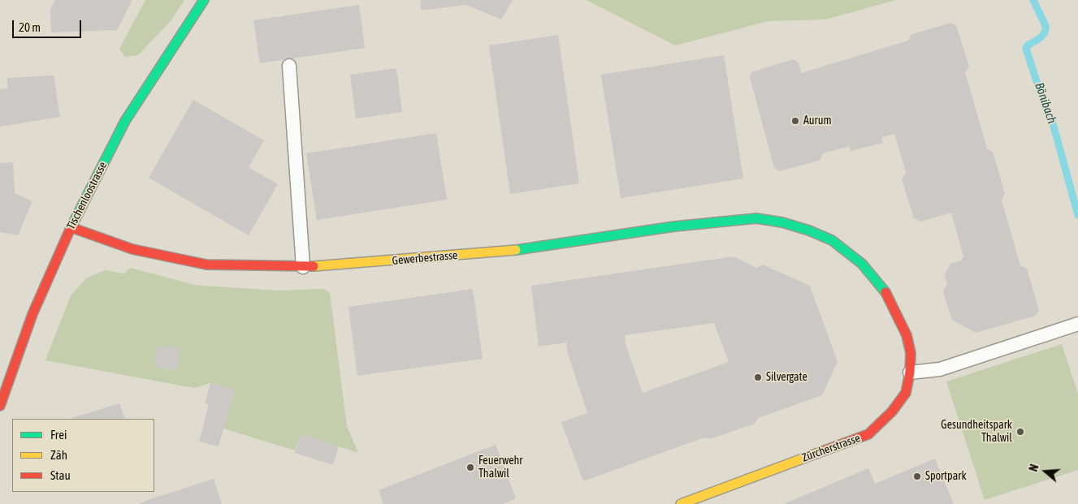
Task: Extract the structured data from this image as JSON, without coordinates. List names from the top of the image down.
{
  "streets": {
    "street": ["Tischenloostrasse", "Gewerbestrasse", "Zürcherstrasse"]
  },
  "crossings": [
    ["Tischenloostrasse", "Gewerbestrasse"],
    ["Gewerbestrasse", "Zürcherstrasse"]
  ],
  "water": ["Bönibach"],
  "places": [
    "Aurum",
    "Silvergate",
    "Gesundheitspark Thalwil",
    "Feuerwehr Thalwil",
    "Sportpark"
  ],
  "legend": ["Frei", "Zäh", "Stau"],
  "scale_bar": "20 m",
  "north": "left"
}
